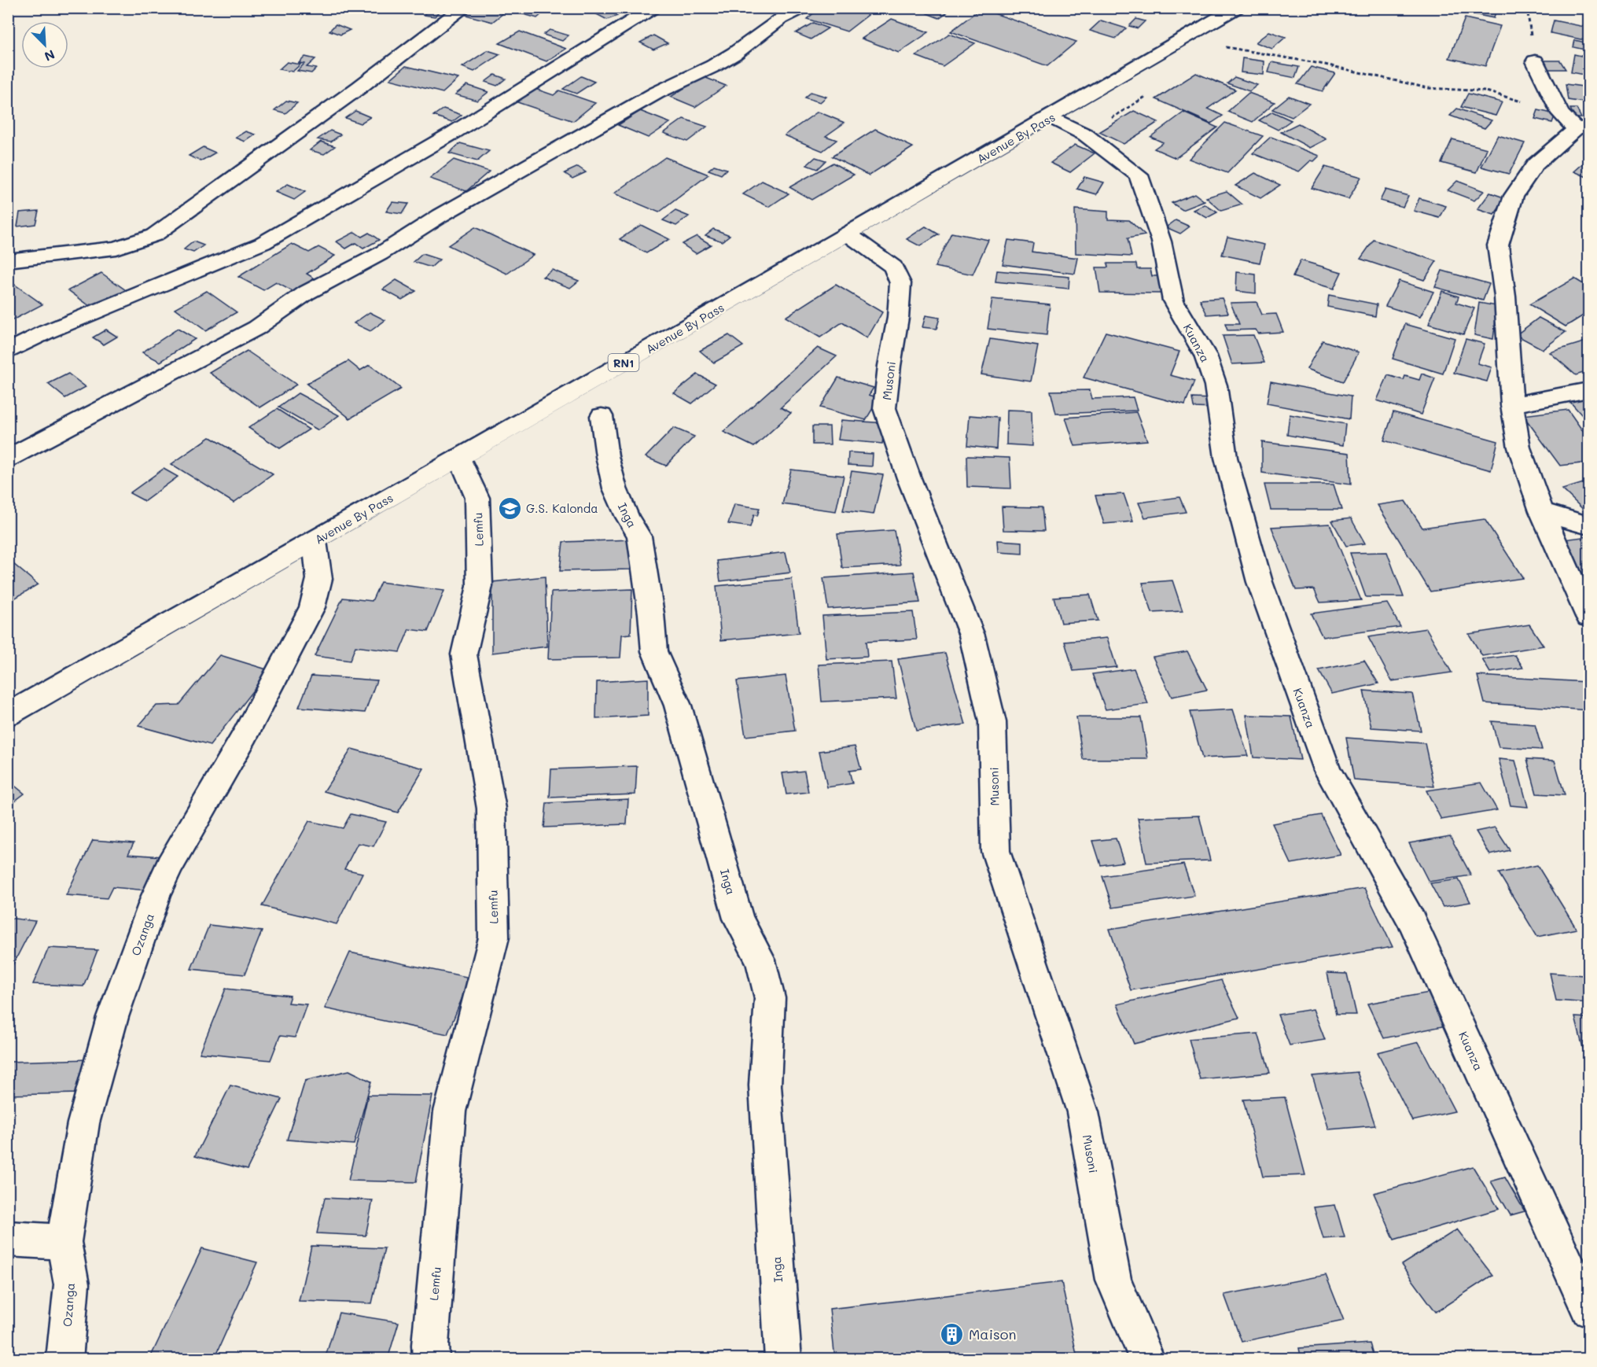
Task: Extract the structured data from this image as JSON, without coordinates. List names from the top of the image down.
{
  "streets": {
    "main road": [
      "Avenue By Pass",
      "Kuanza",
      "RN1",
      "Musoni",
      "Inga",
      "Lemfu",
      "Ozanga"
    ]
  },
  "crossings": [
    ["Avenue By Pass", "Kuanza"],
    ["Avenue By Pass", "Musoni"],
    ["Avenue By Pass", "Lemfu"],
    ["Avenue By Pass", "Ozanga"]
  ],
  "places": {
    "school or university": ["G.S. Kalonda"],
    "building": ["Maison"]
  },
  "north": "bottom right"
}
